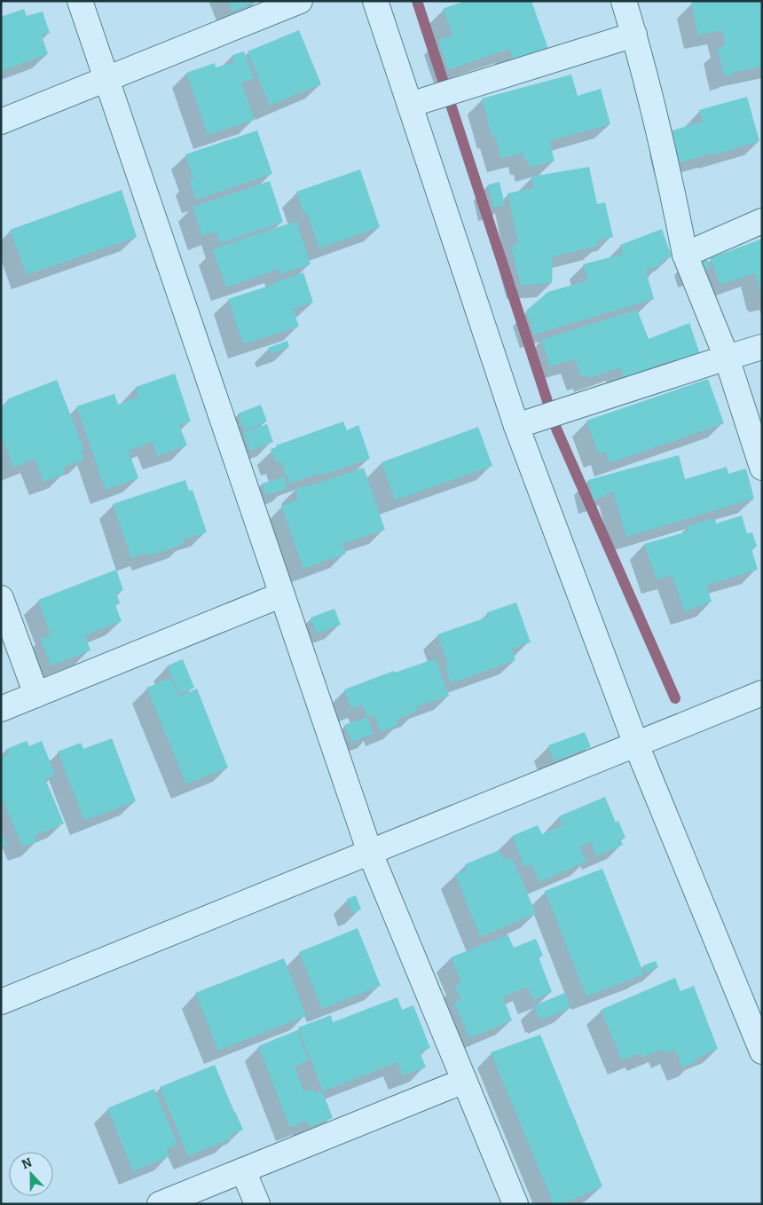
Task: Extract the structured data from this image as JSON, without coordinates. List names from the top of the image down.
{
  "north": "top"
}
